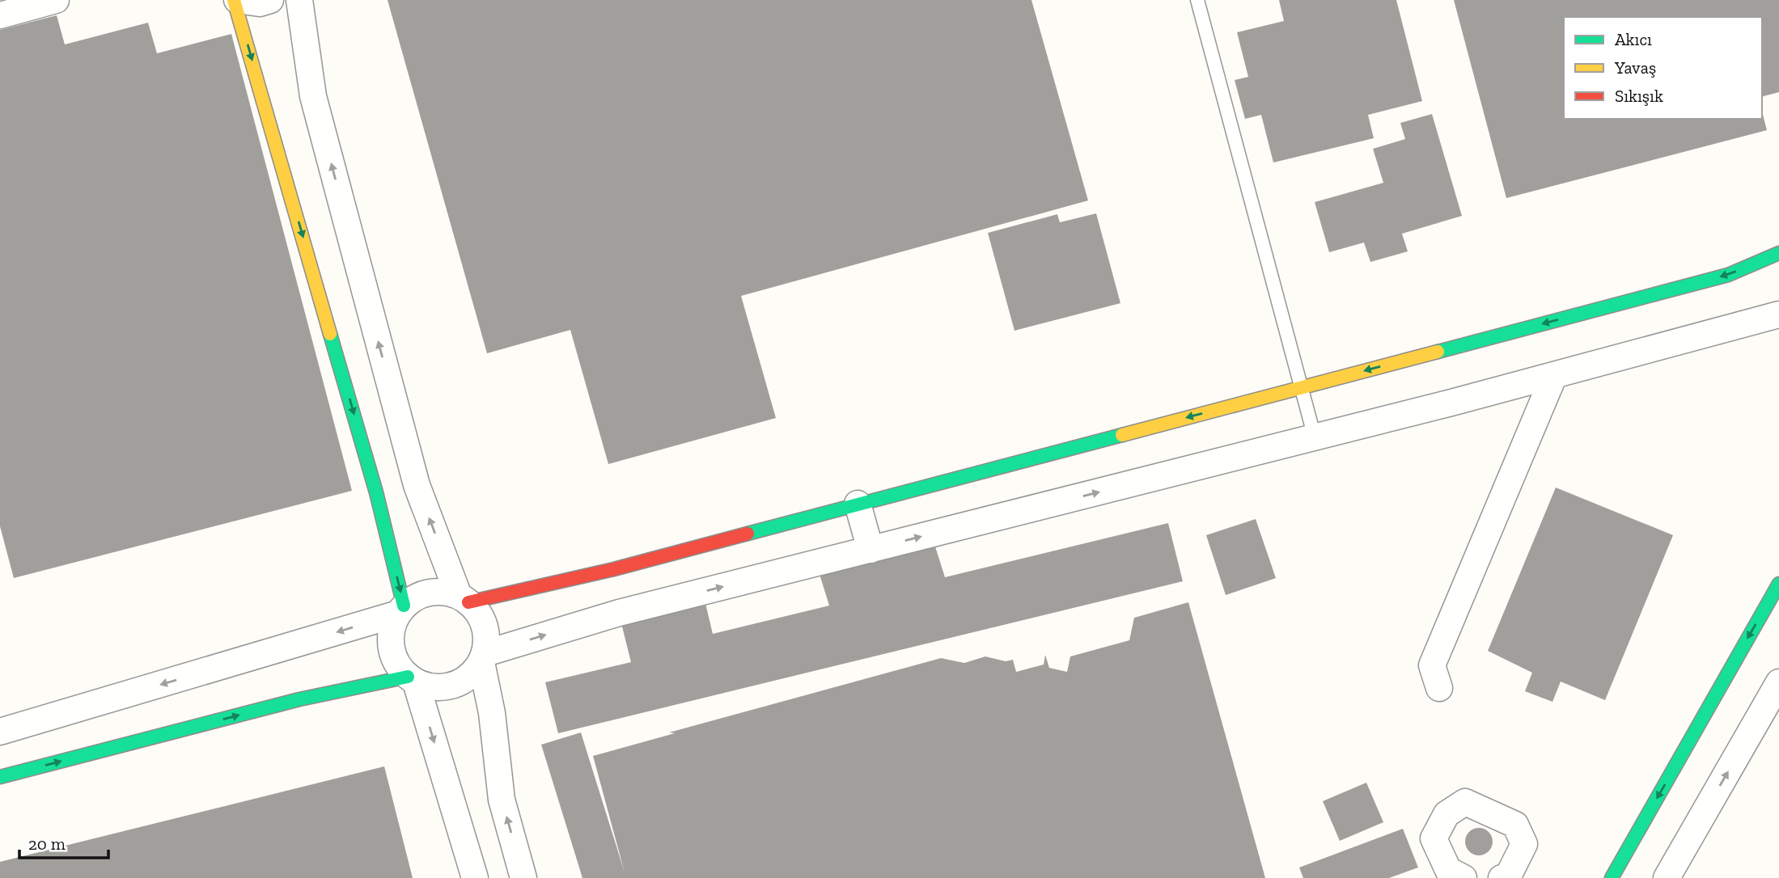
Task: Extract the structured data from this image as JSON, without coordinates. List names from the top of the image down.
{
  "legend": ["Akıcı", "Yavaş", "Sıkışık"],
  "scale_bar": "20 m"
}
